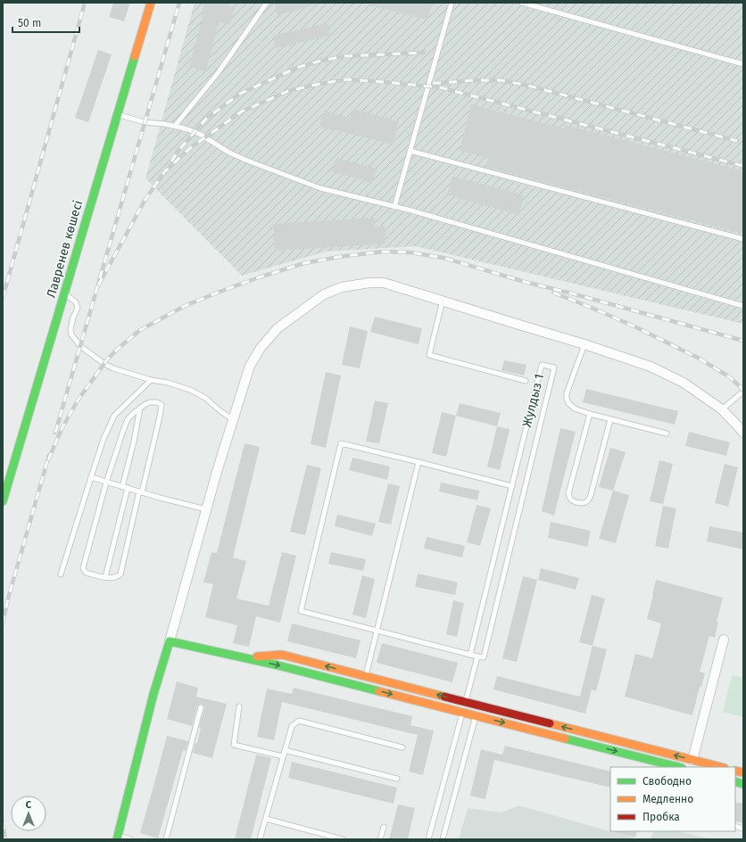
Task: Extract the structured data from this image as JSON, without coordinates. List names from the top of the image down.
{
  "streets": {
    "street": ["Лавренев көшесі"],
    "lane": ["Жулдыз 1"]
  },
  "legend": ["Свободно", "Медленно", "Пробка"],
  "scale_bar": "50 m",
  "north": "top"
}
